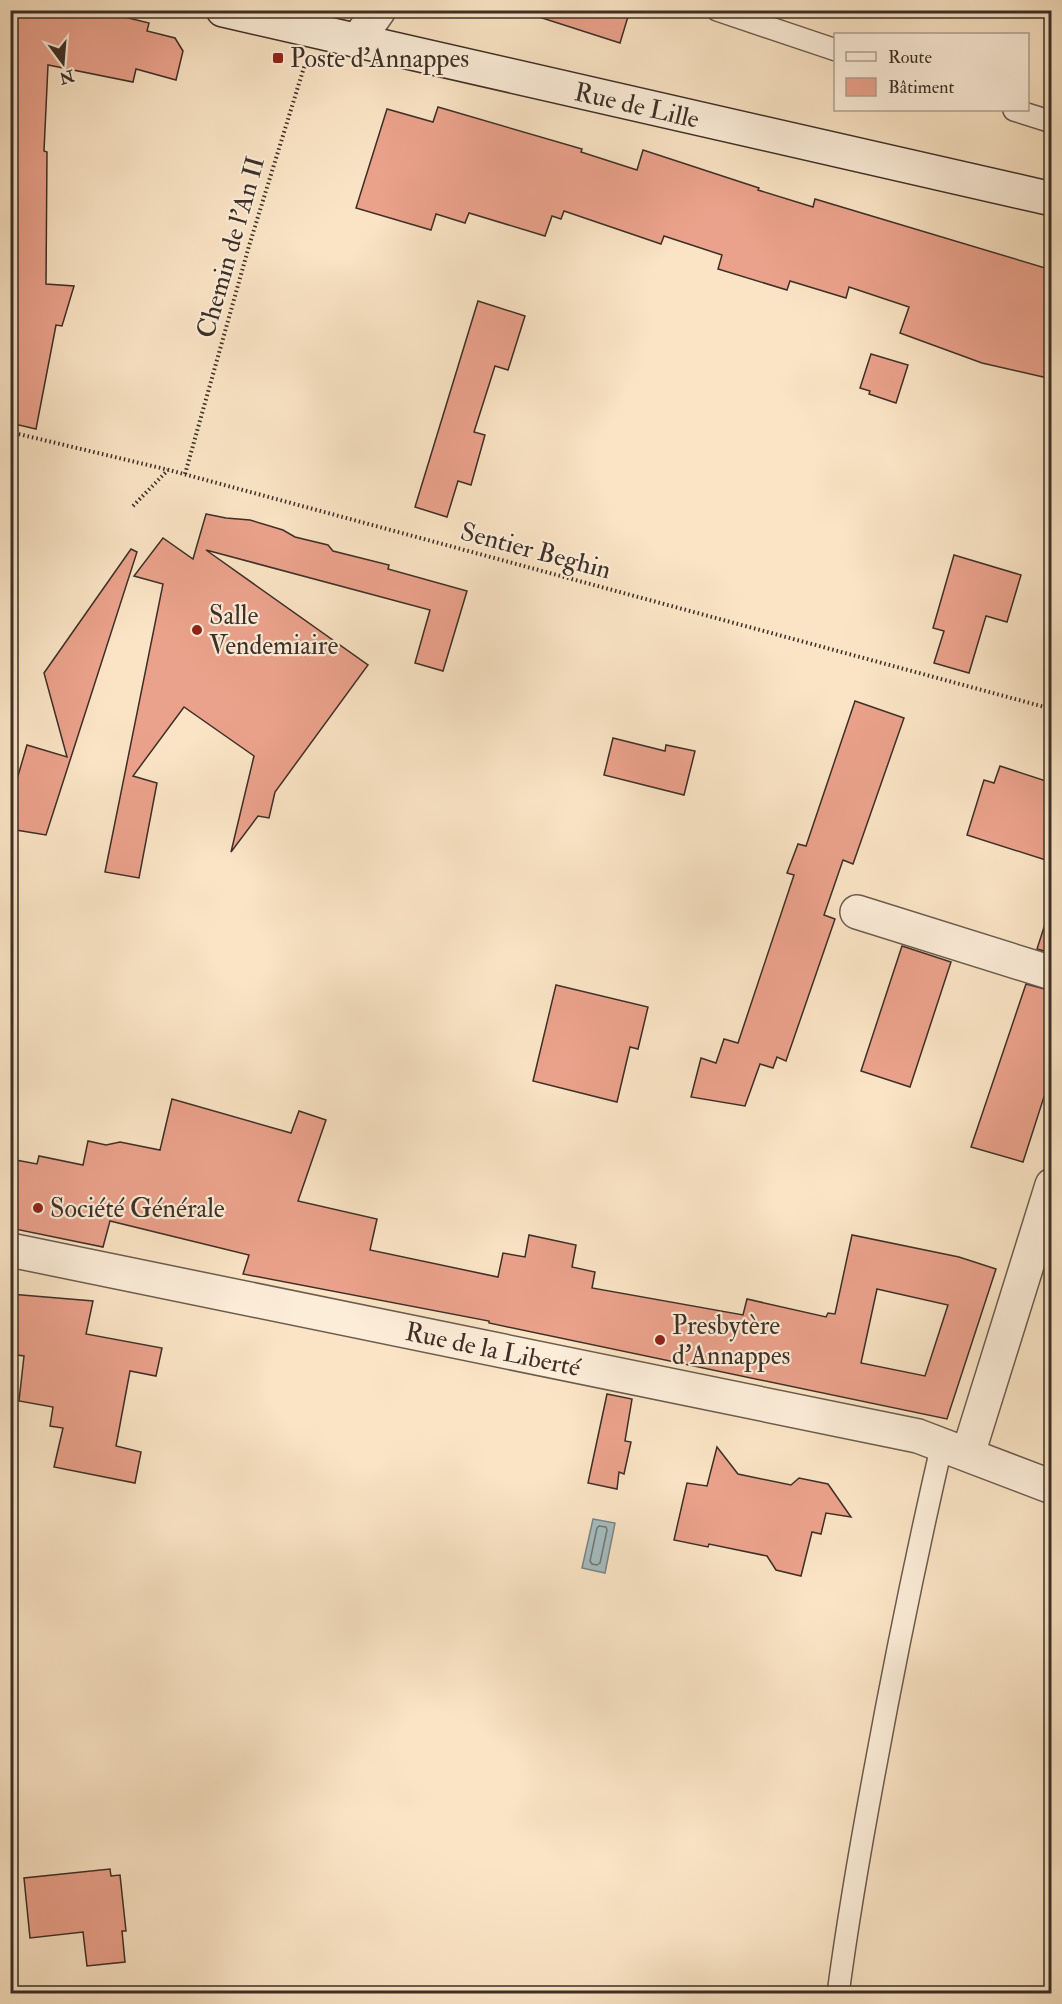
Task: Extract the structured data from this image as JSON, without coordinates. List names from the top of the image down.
{
  "streets": {
    "street": ["Rue de Lille", "Rue de la Liberté"],
    "path": ["Chemin de l'An II", "Sentier Beghin"]
  },
  "crossings": [
    ["Rue de Lille", "Chemin de l'An II"],
    ["Chemin de l'An II", "Sentier Beghin"]
  ],
  "places": {
    "transit": ["Poste d'Annappes"],
    "other": ["Salle Vendemiaire", "Société Générale", "Presbytère d'Annappes"]
  },
  "legend": ["Route", "Bâtiment"],
  "north": "bottom"
}
